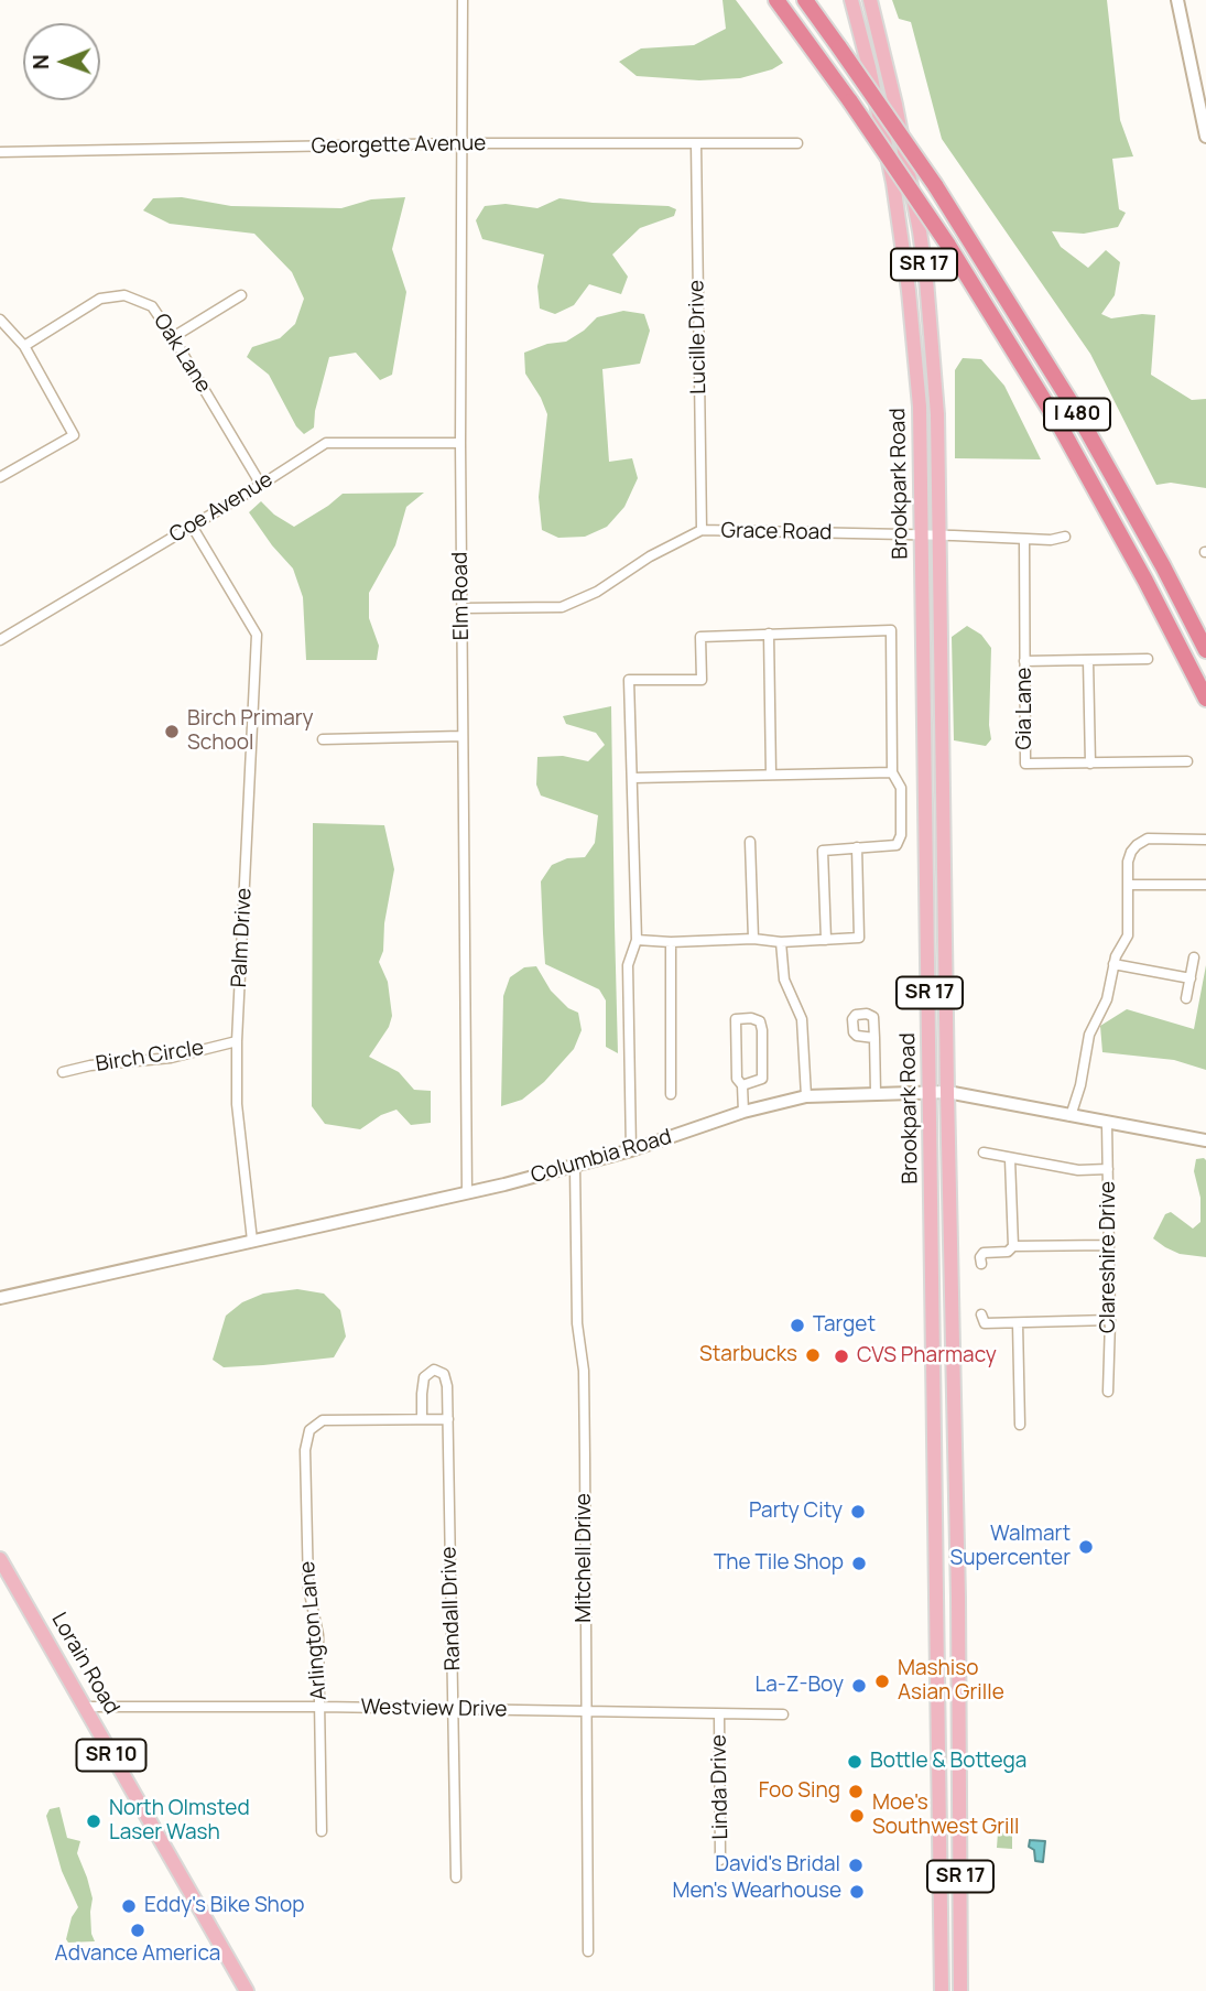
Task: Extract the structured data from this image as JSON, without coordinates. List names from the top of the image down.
{
  "streets": {
    "highway": ["I 480"],
    "main road": [
      "SR 17",
      "Brookpark Road",
      "Lorain Road",
      "SR 10"
    ],
    "street": [
      "Georgette Avenue",
      "Lucille Drive",
      "Oak Lane",
      "Coe Avenue",
      "Grace Road",
      "Elm Road",
      "Gia Lane",
      "Palm Drive",
      "Birch Circle",
      "Columbia Road",
      "Clareshire Drive",
      "Mitchell Drive",
      "Randall Drive",
      "Arlington Lane",
      "Westview Drive",
      "Linda Drive"
    ]
  },
  "crossings": [
    ["Georgette Avenue", "Lucille Drive"],
    ["Georgette Avenue", "Elm Road"],
    ["Lucille Drive", "Grace Road"],
    ["Oak Lane", "Coe Avenue"],
    ["Brookpark Road", "Grace Road"],
    ["Brookpark Road", "Columbia Road"],
    ["Coe Avenue", "Elm Road"],
    ["Coe Avenue", "Palm Drive"],
    ["Grace Road", "Elm Road"],
    ["Grace Road", "Gia Lane"],
    ["Elm Road", "Columbia Road"],
    ["Palm Drive", "Birch Circle"],
    ["Palm Drive", "Columbia Road"],
    ["Columbia Road", "Clareshire Drive"],
    ["Columbia Road", "Mitchell Drive"],
    ["Mitchell Drive", "Westview Drive"],
    ["Randall Drive", "Arlington Lane"],
    ["Randall Drive", "Westview Drive"],
    ["Arlington Lane", "Westview Drive"],
    ["Lorain Road", "Westview Drive"],
    ["Westview Drive", "Linda Drive"]
  ],
  "places": [
    "Birch Primary School",
    "Target",
    "Starbucks",
    "CVS Pharmacy",
    "Party City",
    "Walmart Supercenter",
    "The Tile Shop",
    "Mashiso Asian Grille",
    "La-Z-Boy",
    "Bottle & Bottega",
    "Foo Sing",
    "Moe's Southwest Grill",
    "North Olmsted Laser Wash",
    "David's Bridal",
    "Men's Wearhouse",
    "Eddy's Bike Shop",
    "Advance America"
  ],
  "north": "left"
}
